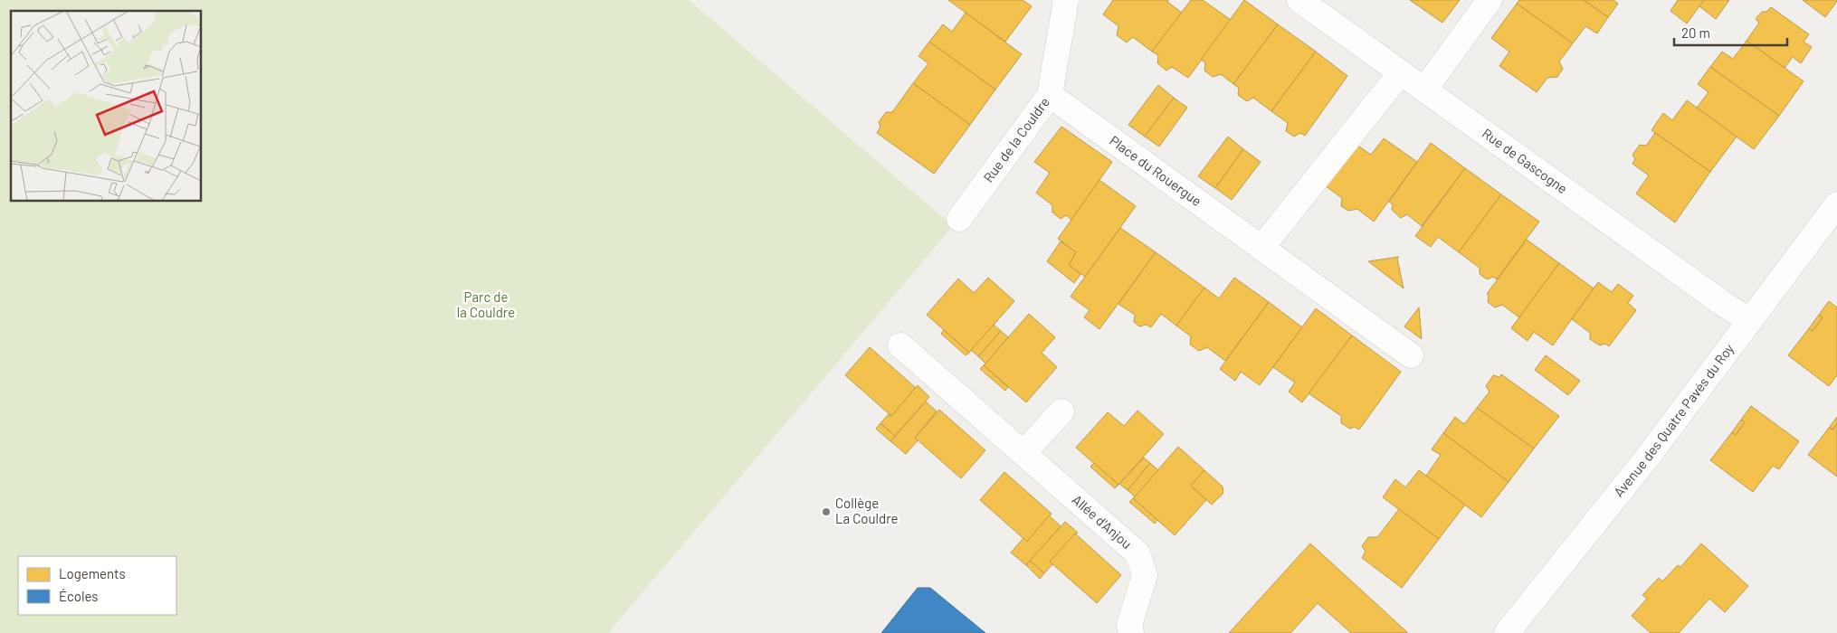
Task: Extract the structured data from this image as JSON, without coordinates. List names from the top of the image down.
{
  "streets": {
    "street": [
      "Rue de la Couldre",
      "Rue de Gascogne",
      "Place du Rouergue",
      "Avenue des Quatre Pavés du Roy",
      "Allée d'Anjou"
    ]
  },
  "crossings": [
    ["Rue de la Couldre", "Place du Rouergue"],
    ["Rue de Gascogne", "Avenue des Quatre Pavés du Roy"]
  ],
  "parks": ["Parc de la Couldre"],
  "places": ["Collège La Couldre"],
  "legend": ["Logements", "Écoles"],
  "scale_bar": "20 m"
}
